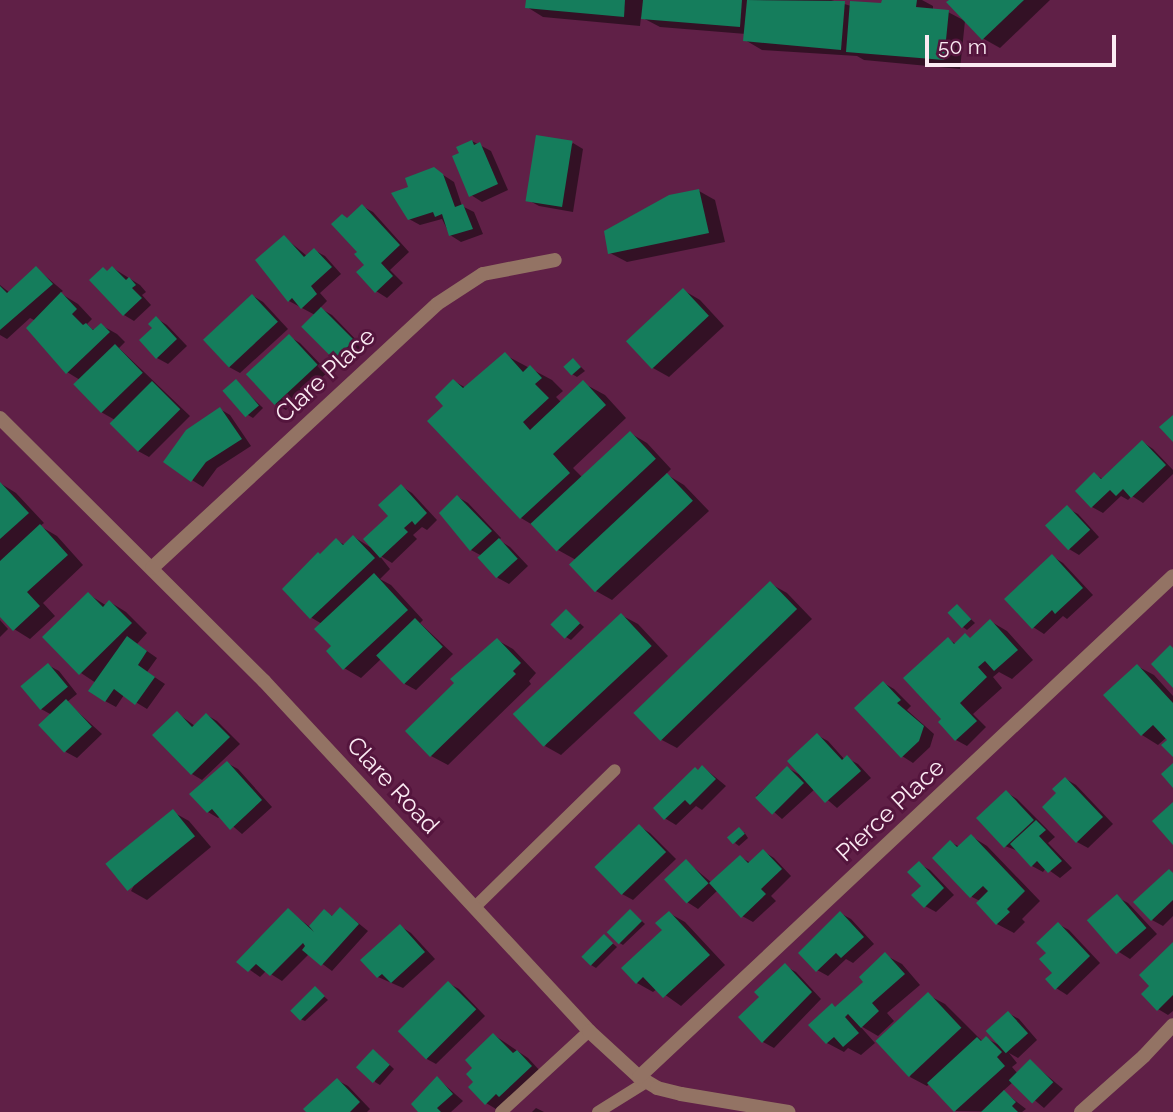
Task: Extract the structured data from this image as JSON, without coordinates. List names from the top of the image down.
{
  "streets": {
    "street": ["Clare Place", "Clare Road", "Pierce Place"]
  },
  "crossings": [
    ["Clare Place", "Clare Road"],
    ["Clare Road", "Pierce Place"]
  ],
  "scale_bar": "50 m"
}
